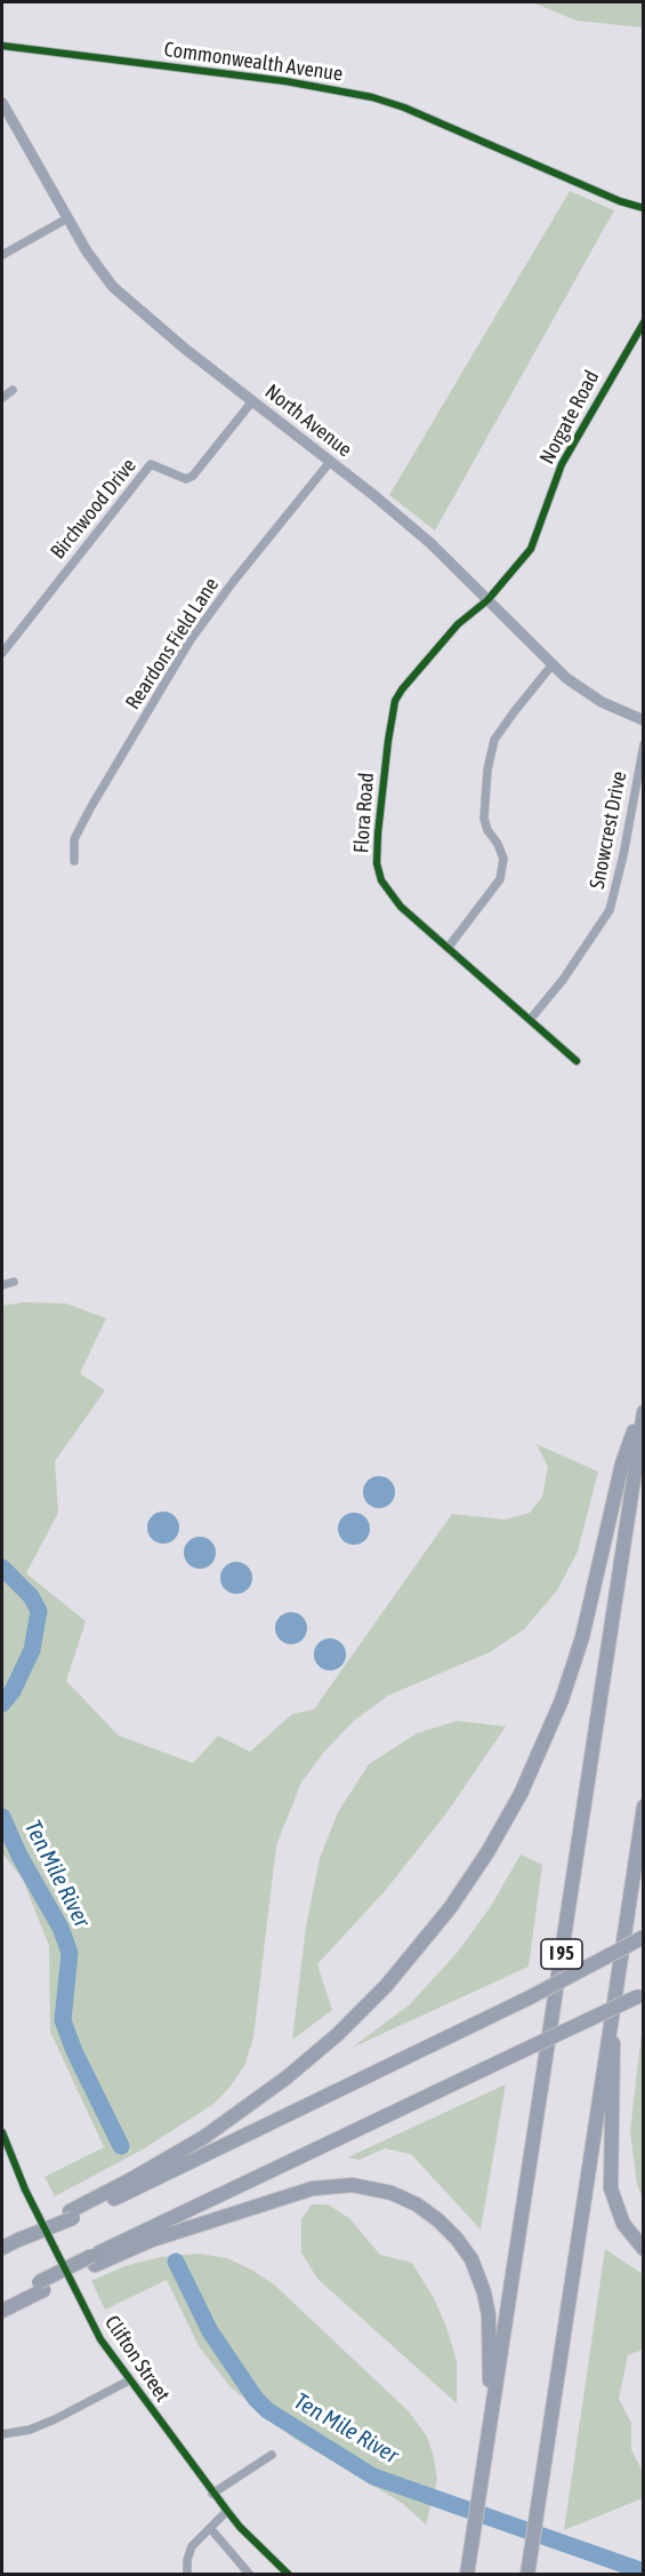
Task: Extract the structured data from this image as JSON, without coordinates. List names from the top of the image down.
{
  "streets": {
    "highway": ["I 95"],
    "main road": ["North Avenue"],
    "street": [
      "Commonwealth Avenue",
      "Norgate Road",
      "Birchwood Drive",
      "Reardons Field Lane",
      "Flora Road",
      "Snowcrest Drive",
      "Clifton Street"
    ]
  },
  "crossings": [
    ["Norgate Road", "North Avenue"],
    ["Norgate Road", "Flora Road"],
    ["North Avenue", "Birchwood Drive"],
    ["North Avenue", "Reardons Field Lane"],
    ["North Avenue", "Flora Road"],
    ["Flora Road", "Snowcrest Drive"]
  ],
  "water": ["Ten Mile River"]
}
